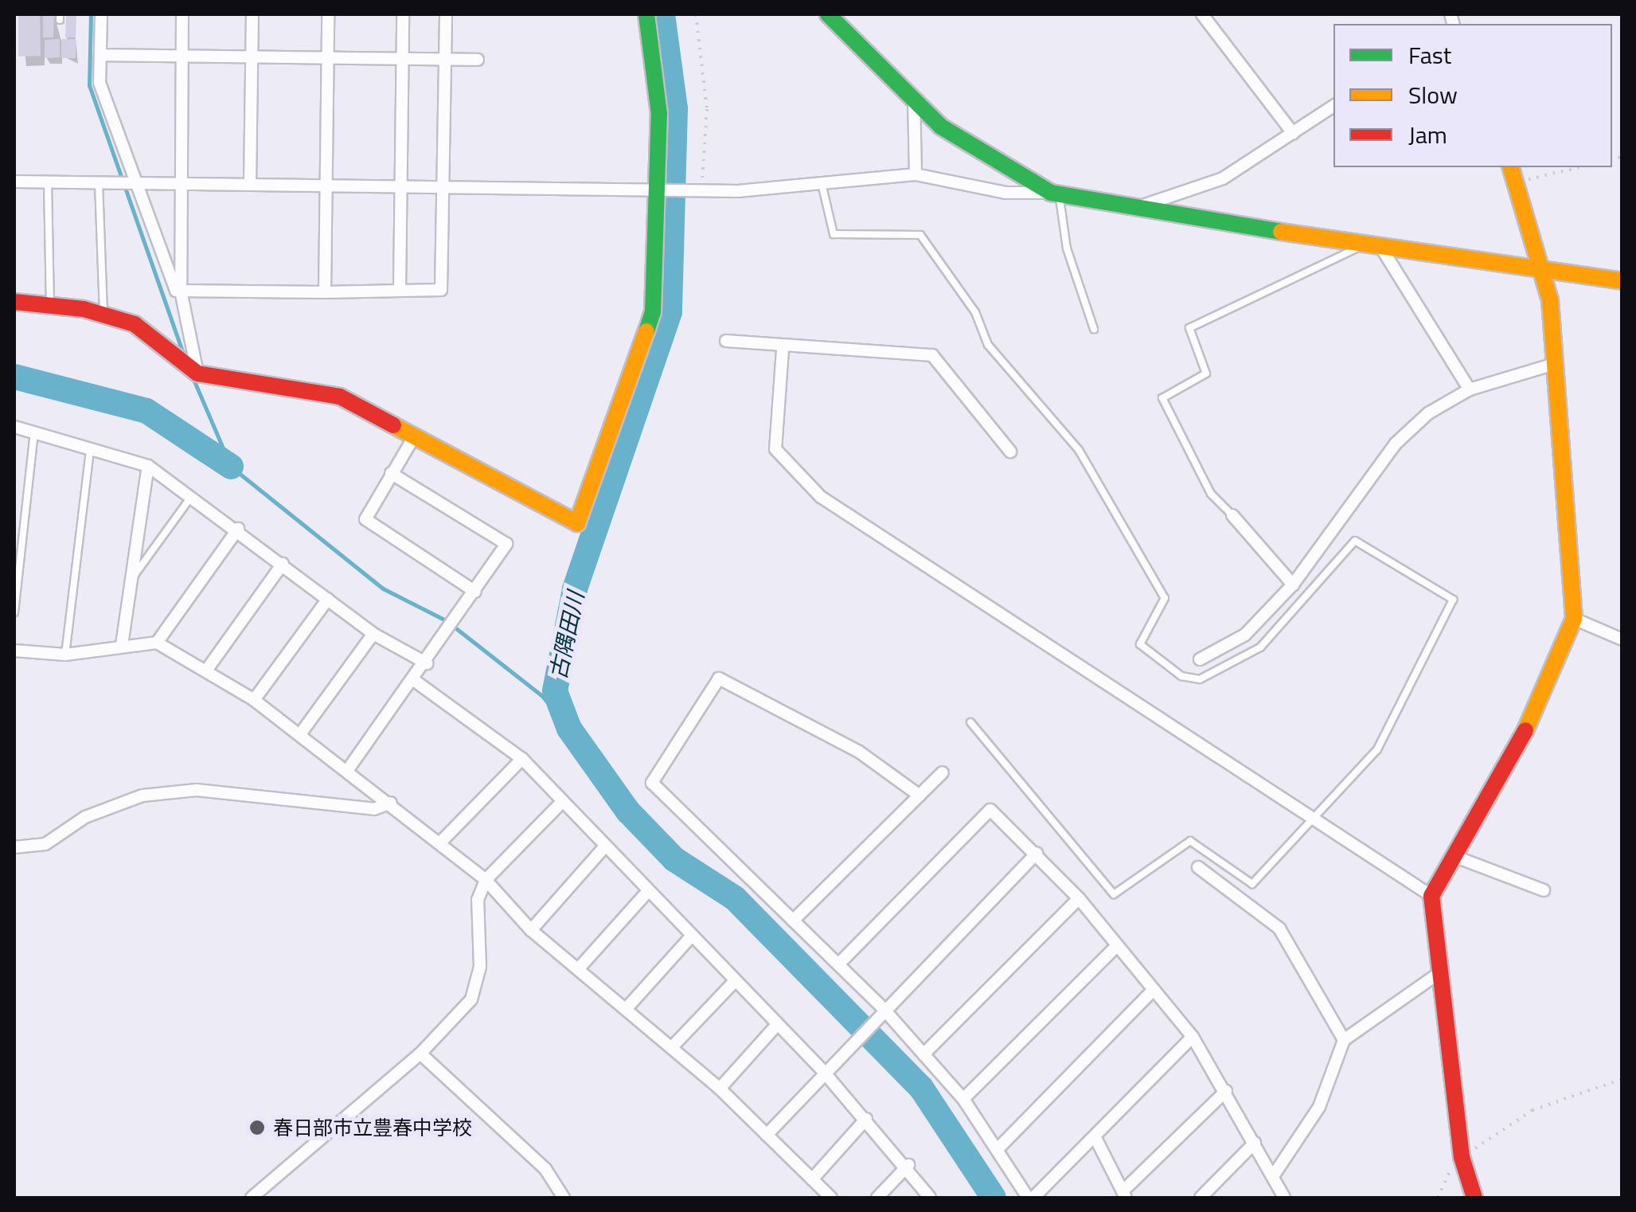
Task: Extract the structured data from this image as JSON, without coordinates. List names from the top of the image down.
{
  "water": ["古隅田川"],
  "places": ["春日部市立豊春中学校"],
  "legend": ["Fast", "Slow", "Jam"]
}
